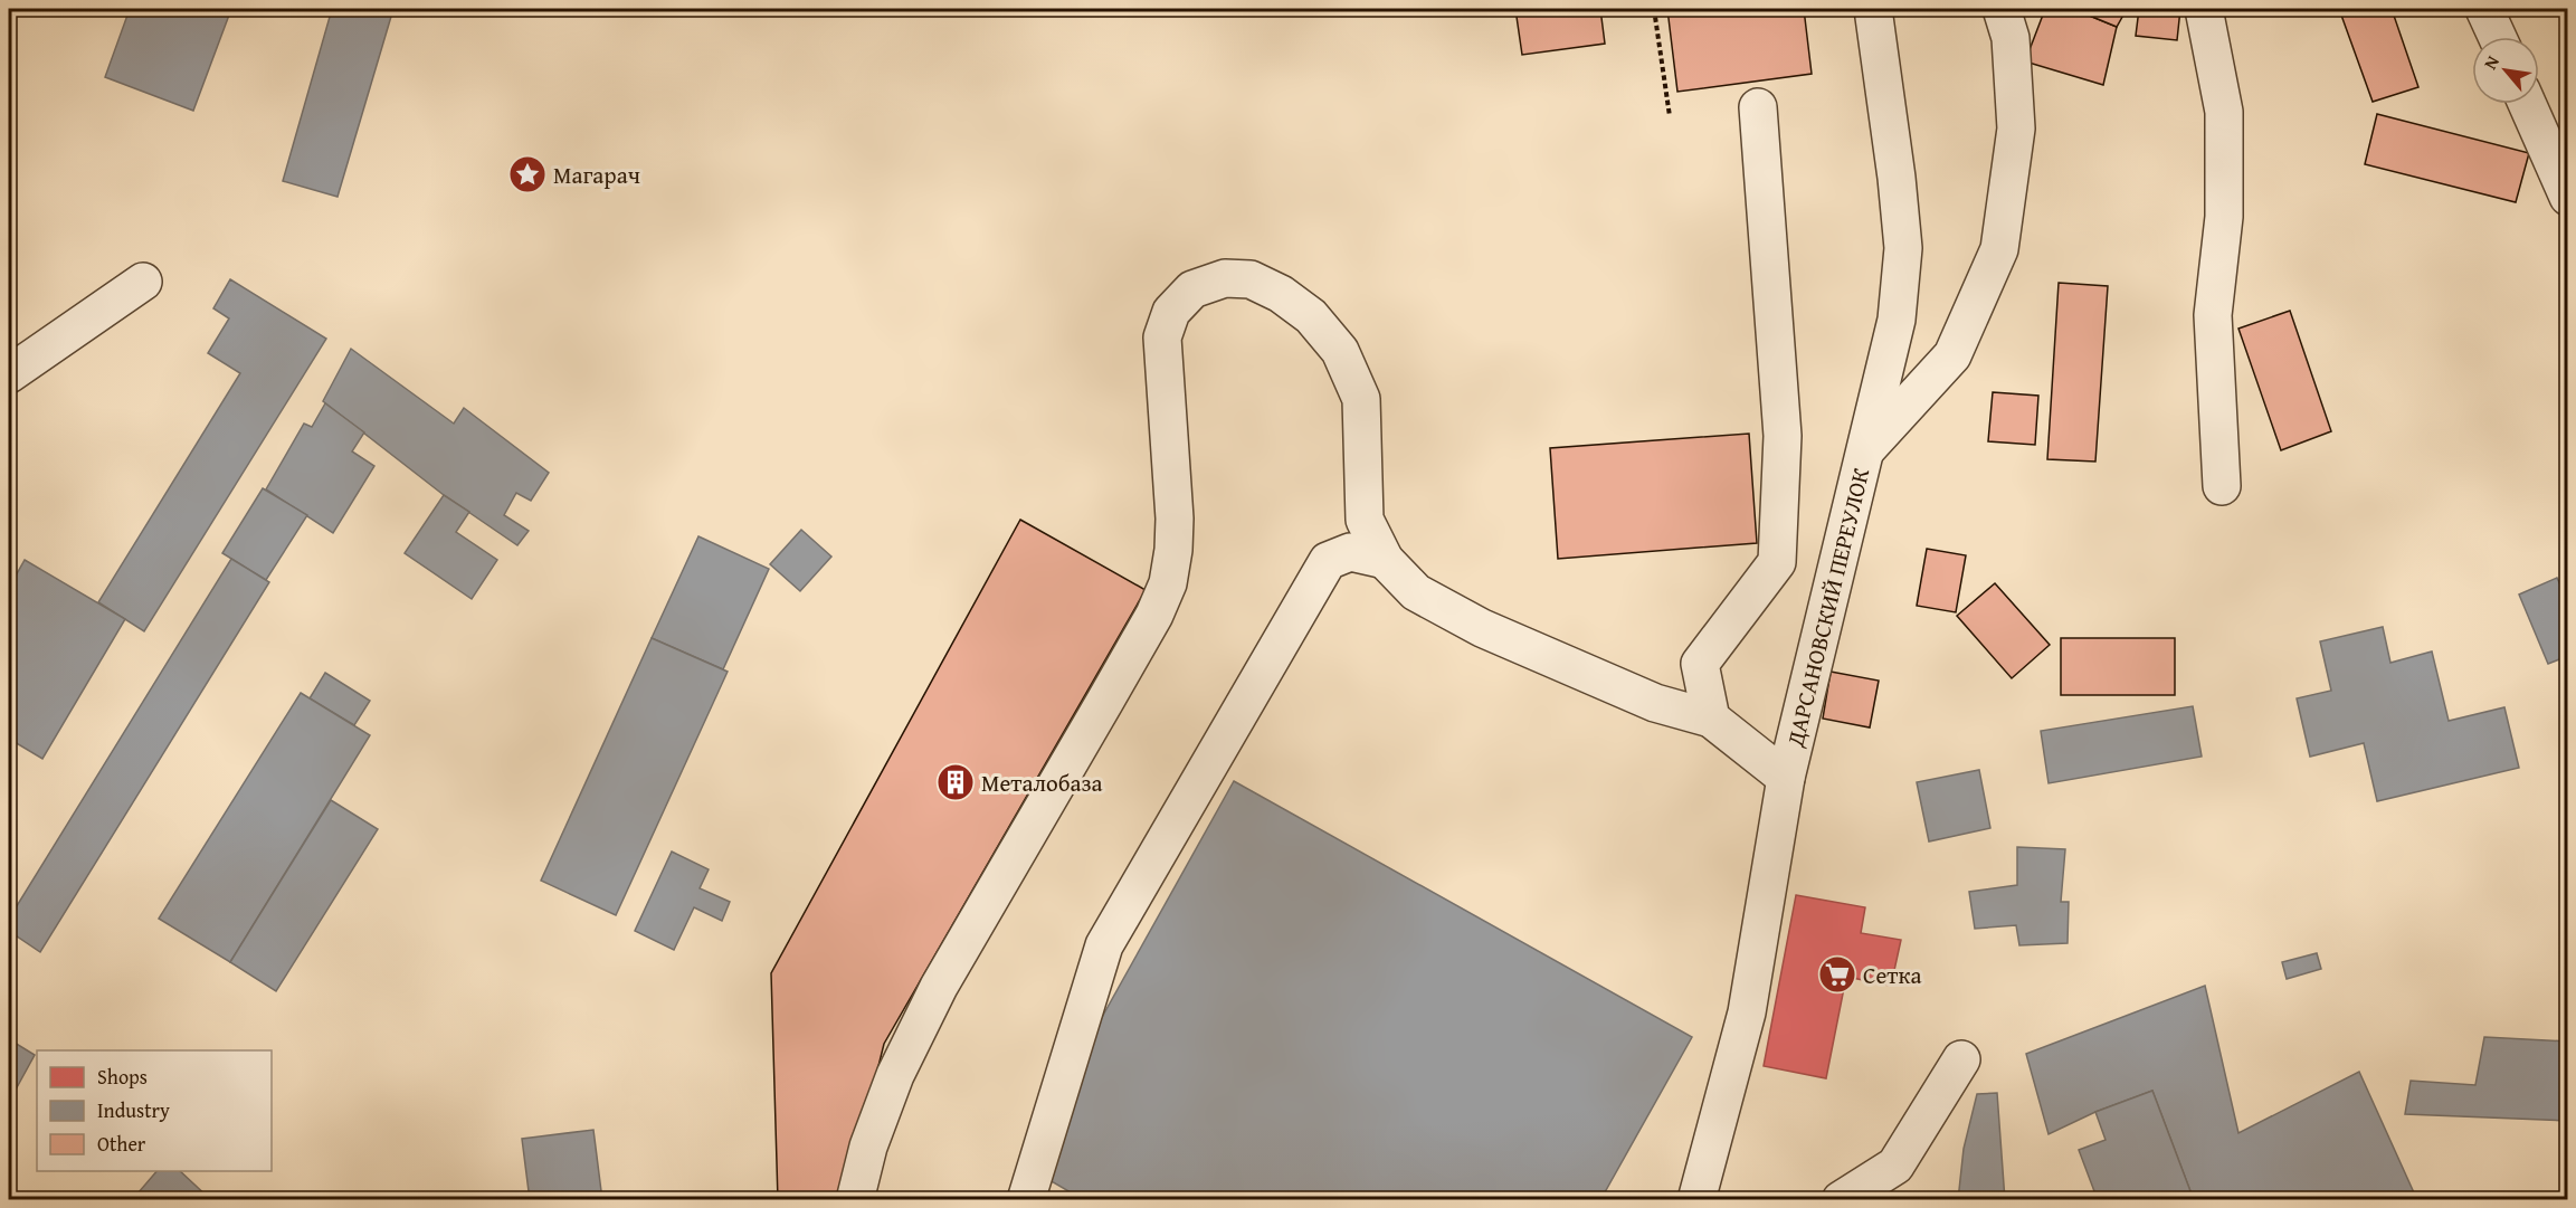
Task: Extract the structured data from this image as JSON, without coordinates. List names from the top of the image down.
{
  "streets": {
    "street": ["ДАРСАНОВСКИЙ ПЕРЕУЛОК"]
  },
  "places": {
    "place": ["Магарач"],
    "building": ["Металобаза"],
    "supermarket": ["Сетка"]
  },
  "legend": ["Shops", "Industry", "Other"],
  "north": "top left"
}
